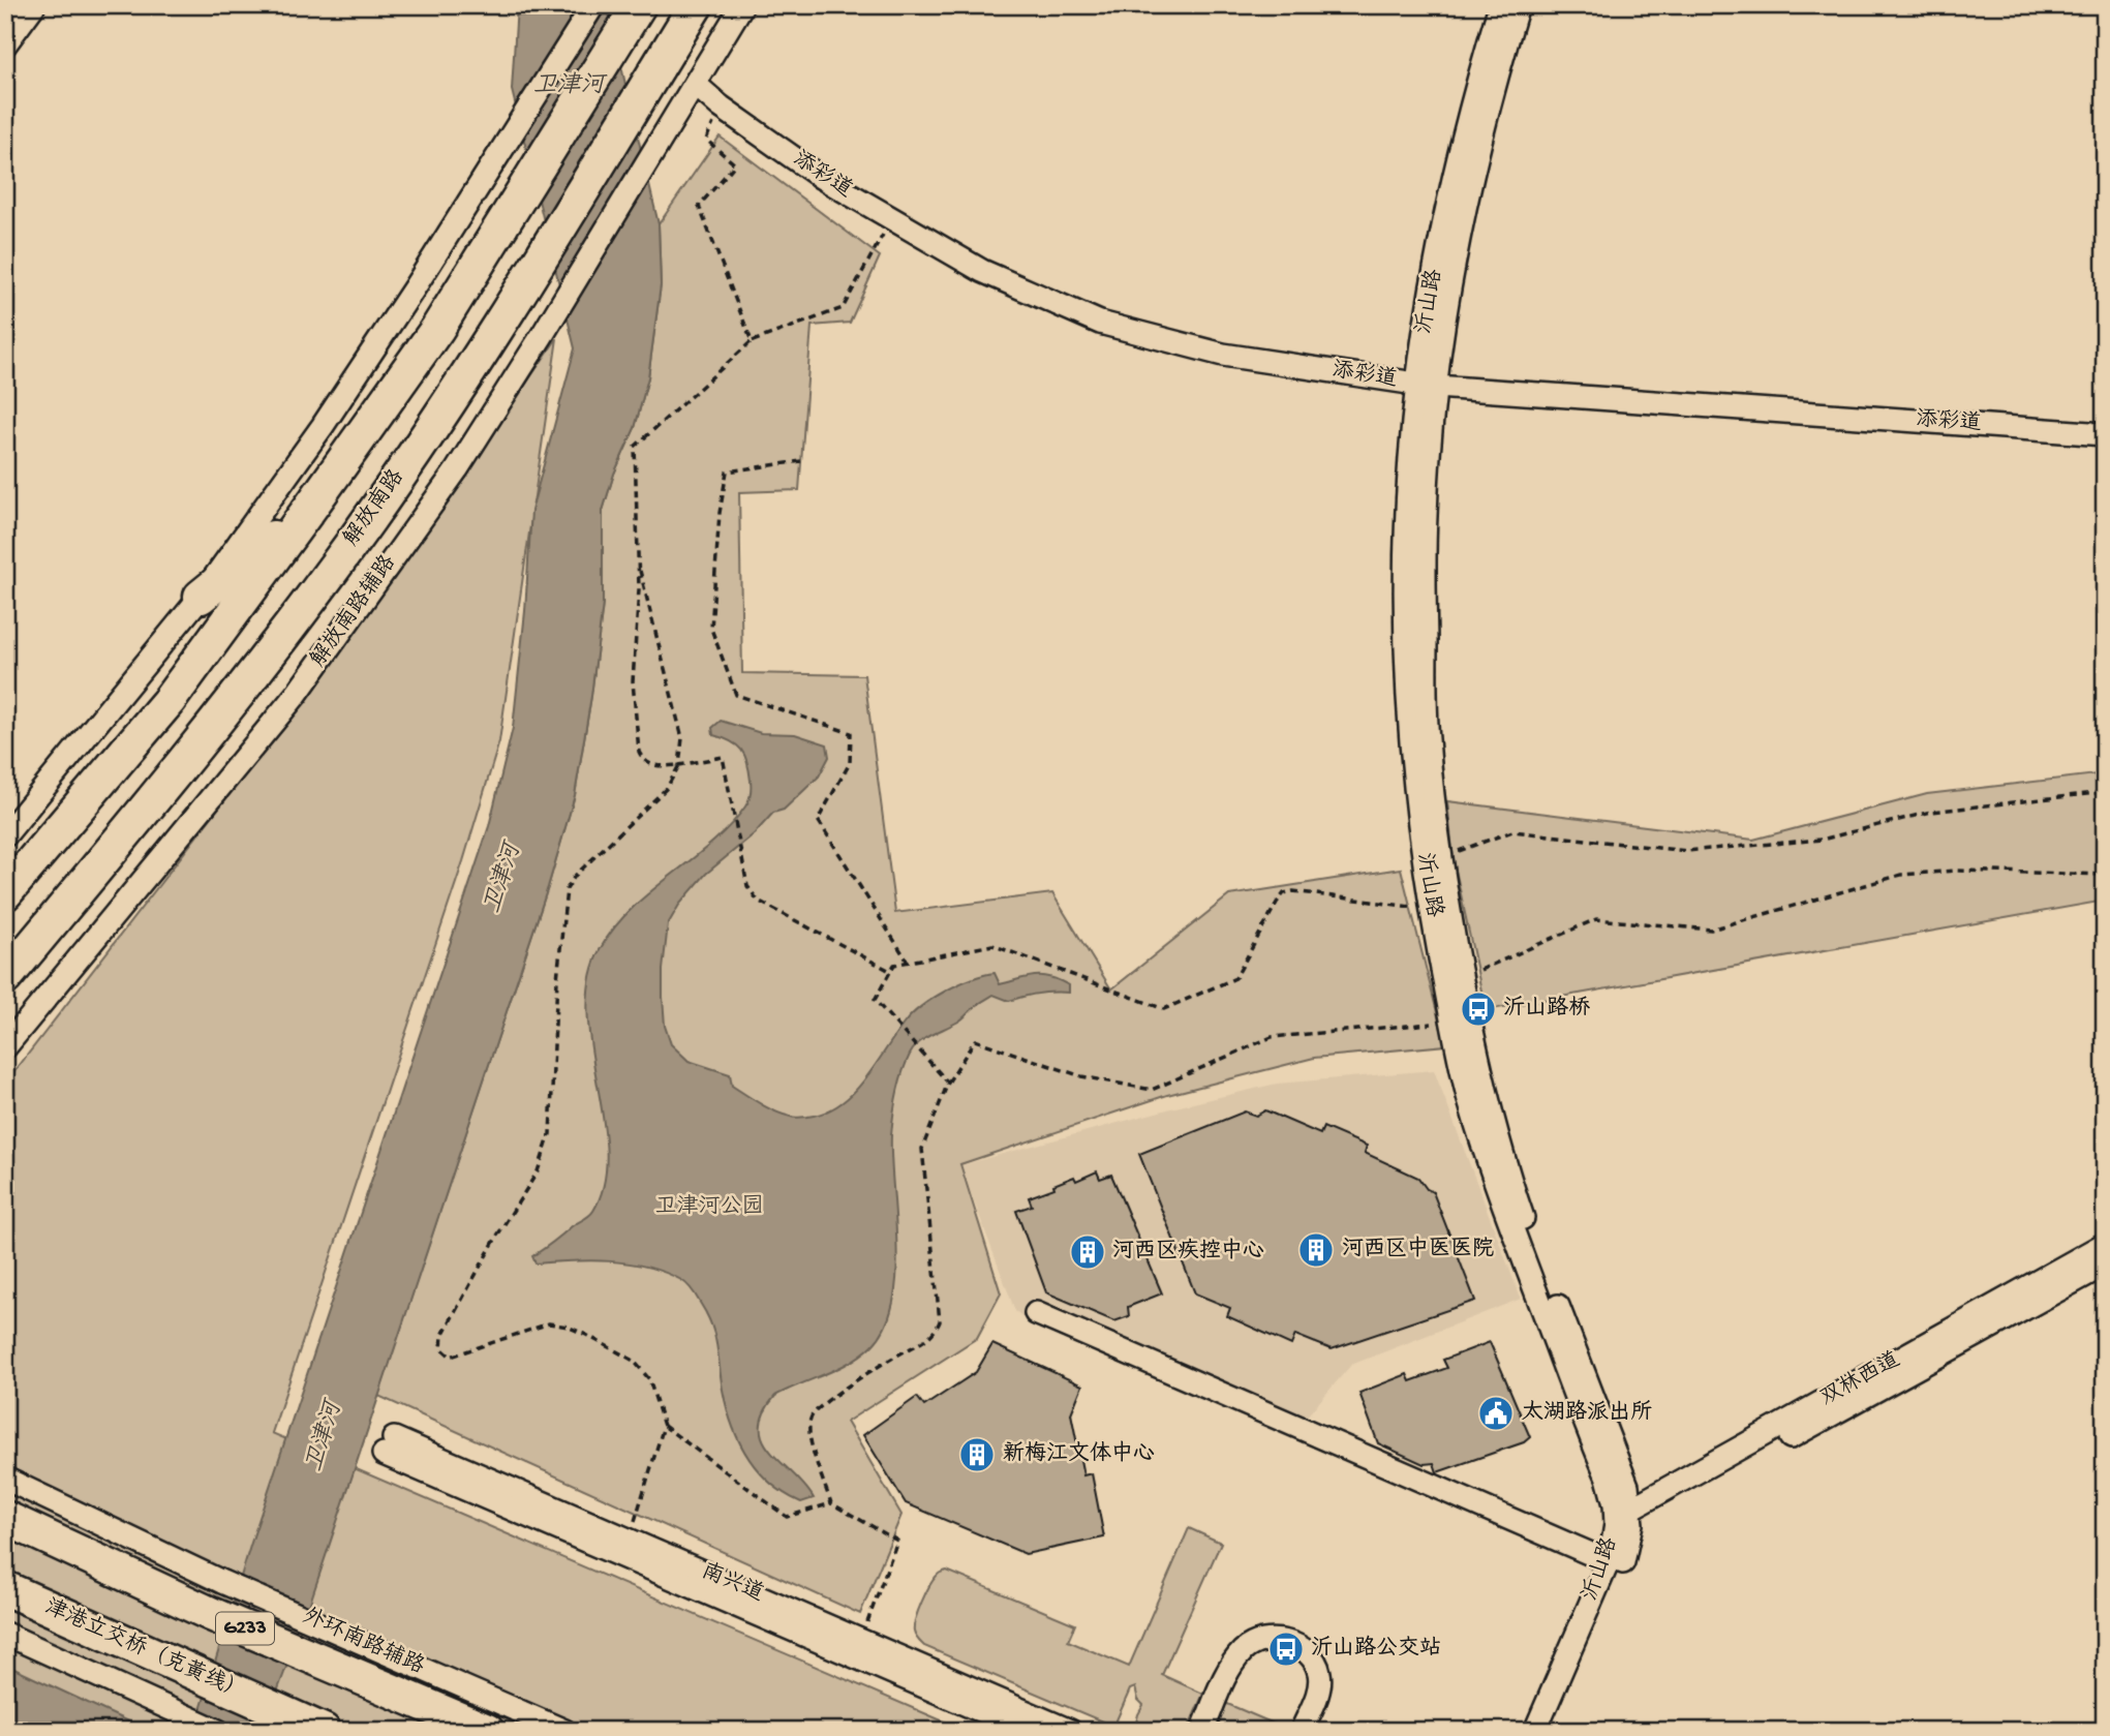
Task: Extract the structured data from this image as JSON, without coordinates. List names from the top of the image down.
{
  "streets": {
    "highway": ["解放南路", "G233", "津港立交桥（克黄线）"],
    "street": [
      "添彩道",
      "沂山路",
      "解放南路辅路",
      "双林西道",
      "南兴道",
      "外环南路辅路"
    ]
  },
  "crossings": [
    ["添彩道", "沂山路"],
    ["添彩道", "解放南路辅路"],
    ["沂山路", "双林西道"]
  ],
  "water": ["卫津河"],
  "parks": ["卫津河公园"],
  "places": {
    "bus stop": ["沂山路桥", "沂山路公交站"],
    "building": ["河西区中医医院", "河西区疾控中心", "新梅江文体中心"],
    "public building": ["太湖路派出所"]
  }
}
